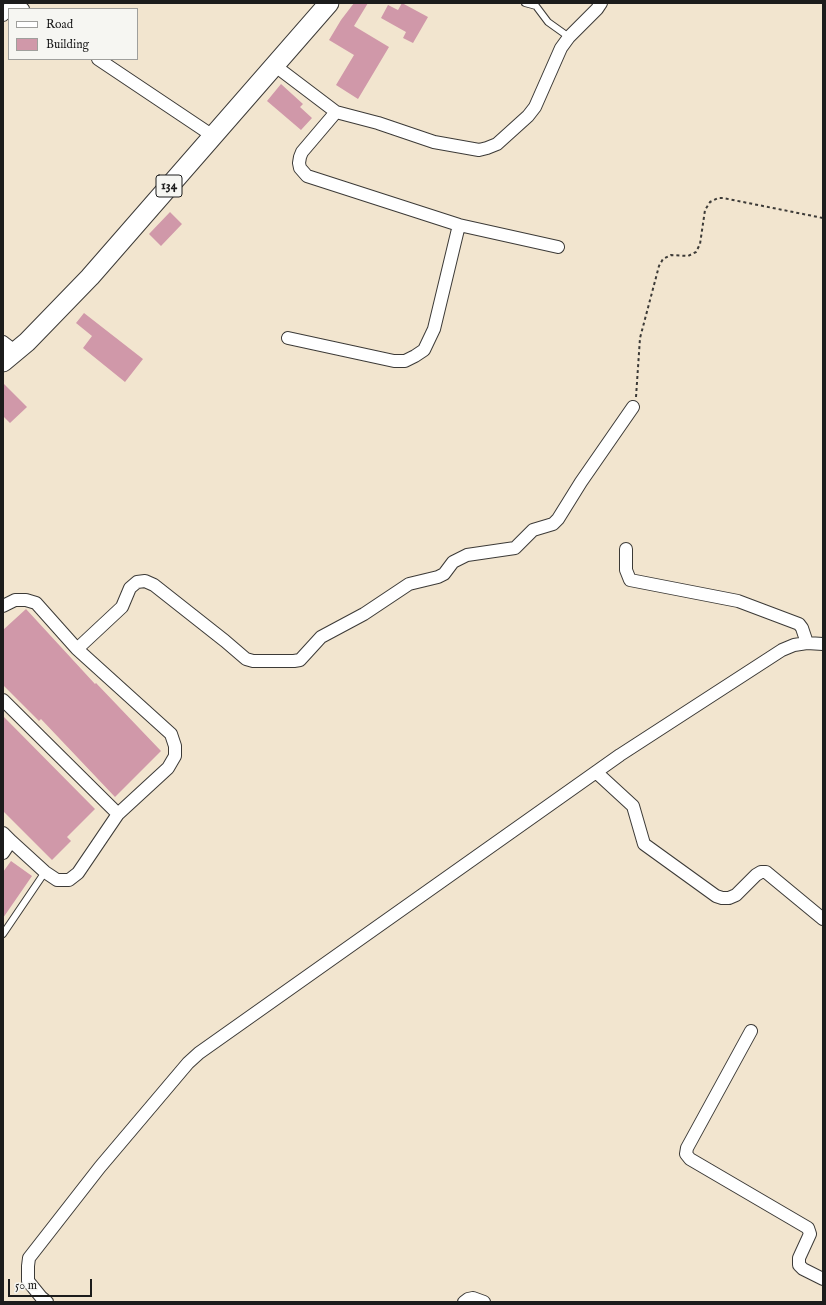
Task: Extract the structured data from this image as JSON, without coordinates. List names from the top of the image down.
{
  "streets": {
    "main road": ["134"]
  },
  "legend": ["Road", "Building"],
  "scale_bar": "50 m"
}
